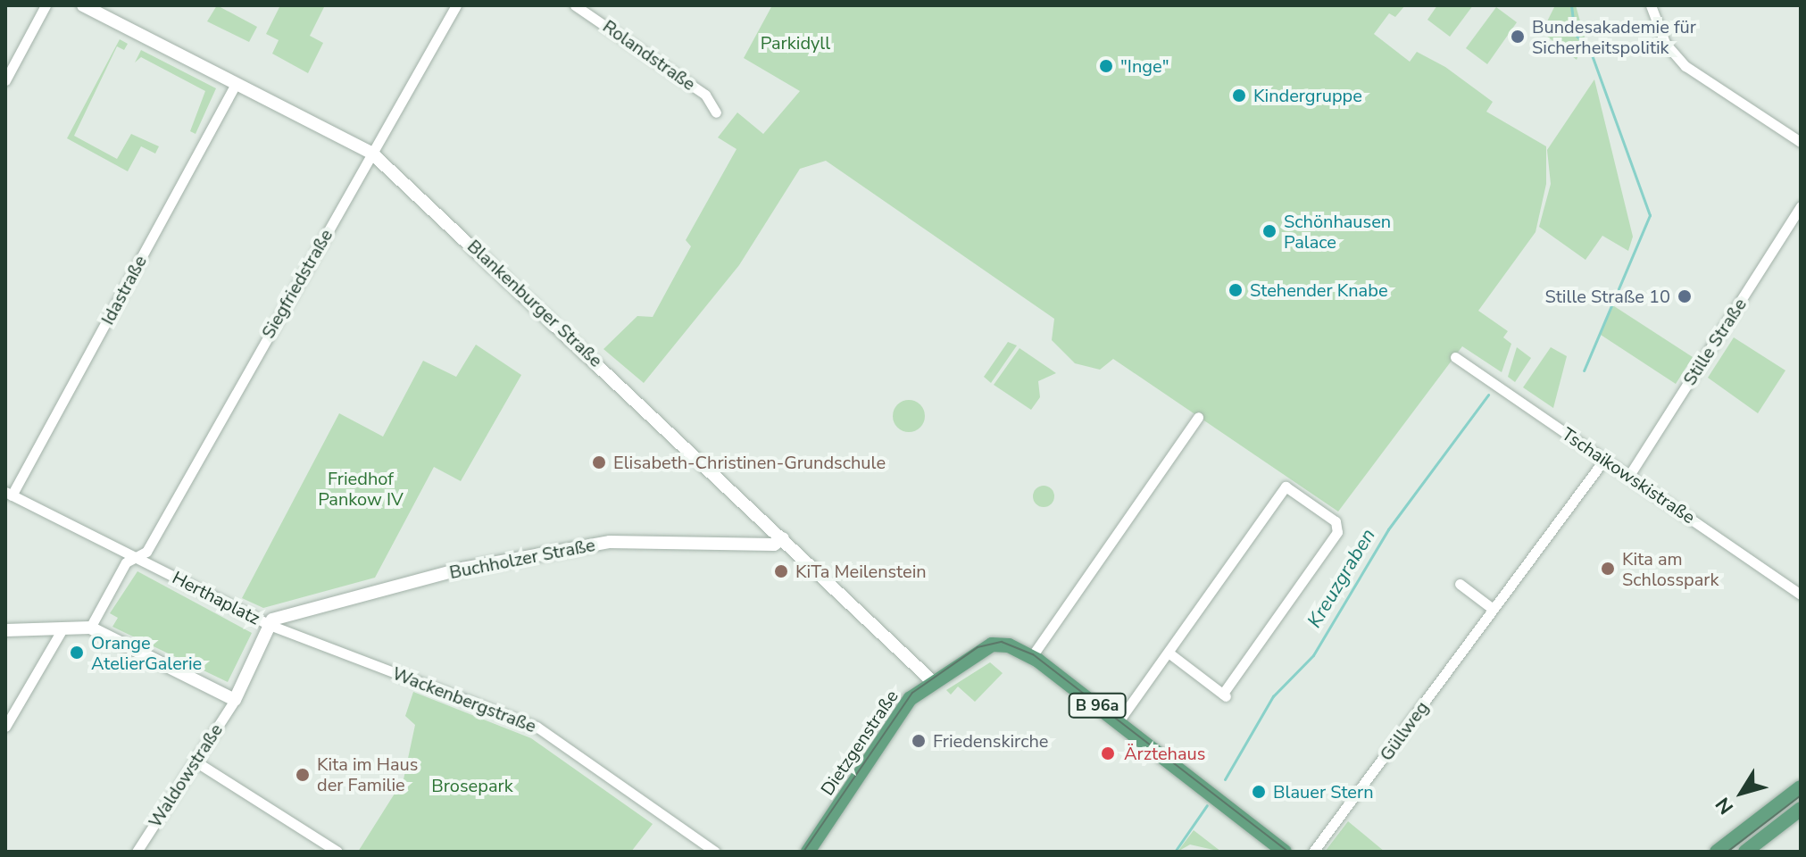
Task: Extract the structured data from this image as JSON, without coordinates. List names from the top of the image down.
{
  "streets": {
    "main road": [
      "Blankenburger Straße",
      "Buchholzer Straße",
      "Herthaplatz",
      "B 96a",
      "Dietzgenstraße"
    ],
    "street": [
      "Rolandstraße",
      "Siegfriedstraße",
      "Idastraße",
      "Stille Straße",
      "Tschaikowskistraße",
      "Wackenbergstraße",
      "Güllweg",
      "Waldowstraße"
    ]
  },
  "crossings": [
    ["Siegfriedstraße", "Blankenburger Straße"],
    ["Siegfriedstraße", "Herthaplatz"],
    ["Idastraße", "Blankenburger Straße"],
    ["Blankenburger Straße", "Buchholzer Straße"],
    ["Blankenburger Straße", "Dietzgenstraße"],
    ["Stille Straße", "Tschaikowskistraße"],
    ["Tschaikowskistraße", "Güllweg"],
    ["Buchholzer Straße", "Herthaplatz"],
    ["Buchholzer Straße", "Wackenbergstraße"],
    ["Herthaplatz", "Wackenbergstraße"],
    ["Herthaplatz", "Waldowstraße"],
    ["B 96a", "Dietzgenstraße"]
  ],
  "water": ["Kreuzgraben"],
  "parks": ["Parkidyll", "Friedhof Pankow IV", "Brosepark"],
  "places": [
    "Bundesakademie für Sicherheitspolitik",
    "\"Inge\"",
    "Kindergruppe",
    "Schönhausen Palace",
    "Stehender Knabe",
    "Stille Straße 10",
    "Elisabeth-Christinen-Grundschule",
    "Kita am Schlosspark",
    "KiTa Meilenstein",
    "Orange AtelierGalerie",
    "Friedenskirche",
    "Ärztehaus",
    "Kita im Haus der Familie",
    "Blauer Stern"
  ],
  "north": "bottom left"
}
